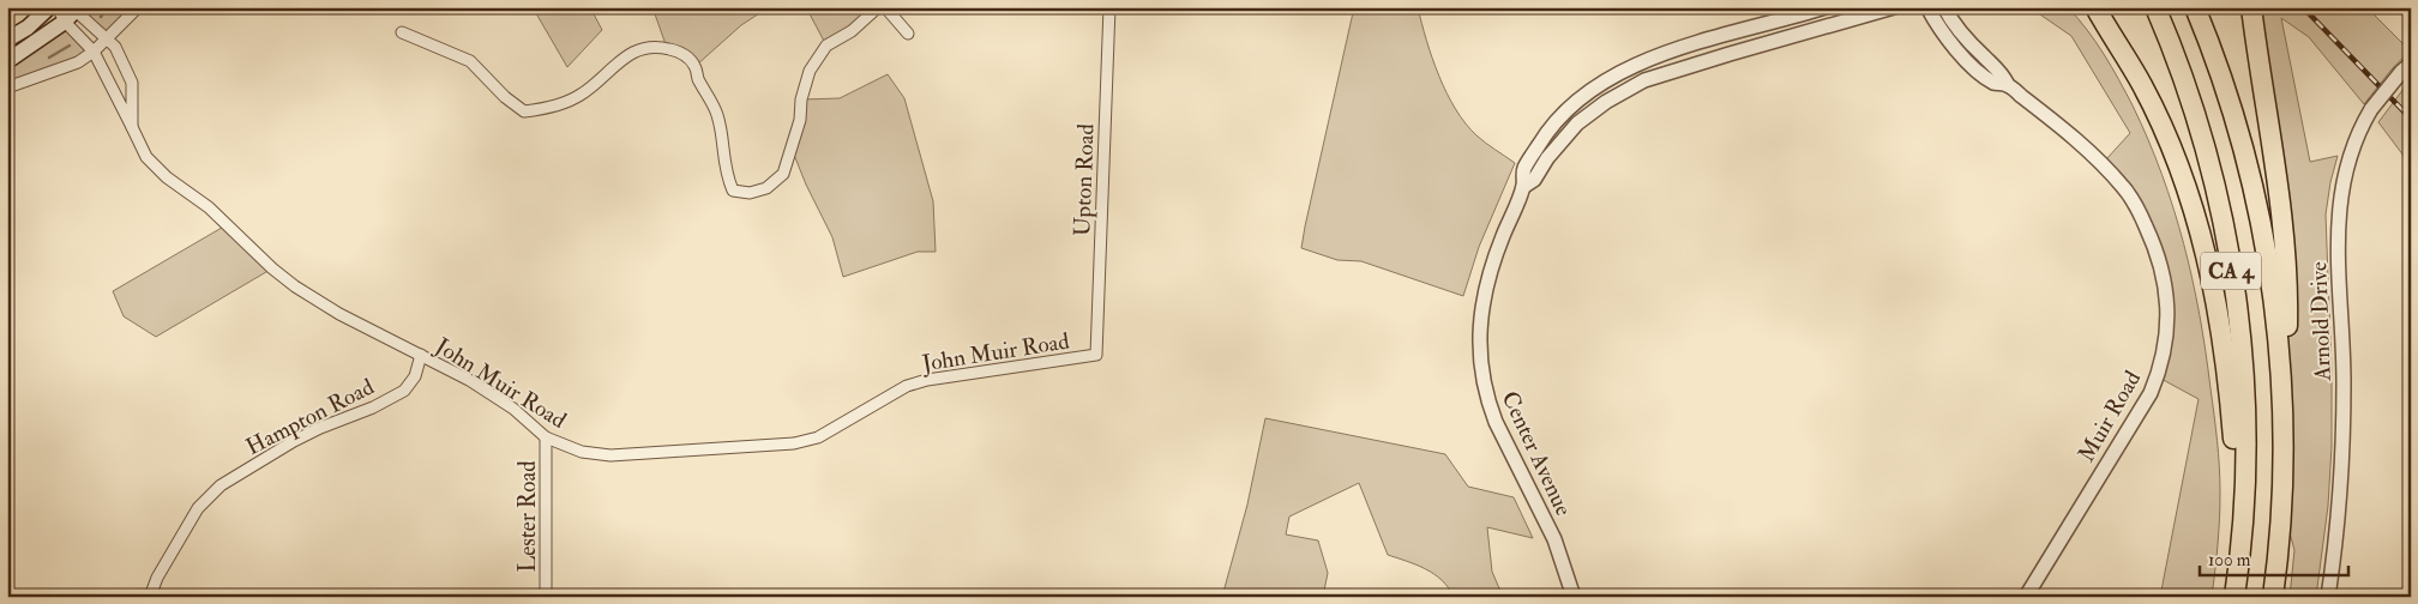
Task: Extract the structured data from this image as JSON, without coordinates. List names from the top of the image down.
{
  "streets": {
    "highway": ["CA 4"],
    "street": [
      "Upton Road",
      "Arnold Drive",
      "John Muir Road",
      "Hampton Road",
      "Muir Road",
      "Center Avenue",
      "Lester Road"
    ]
  },
  "crossings": [
    ["Upton Road", "John Muir Road"],
    ["John Muir Road", "Hampton Road"],
    ["John Muir Road", "Lester Road"]
  ],
  "scale_bar": "100 m"
}
